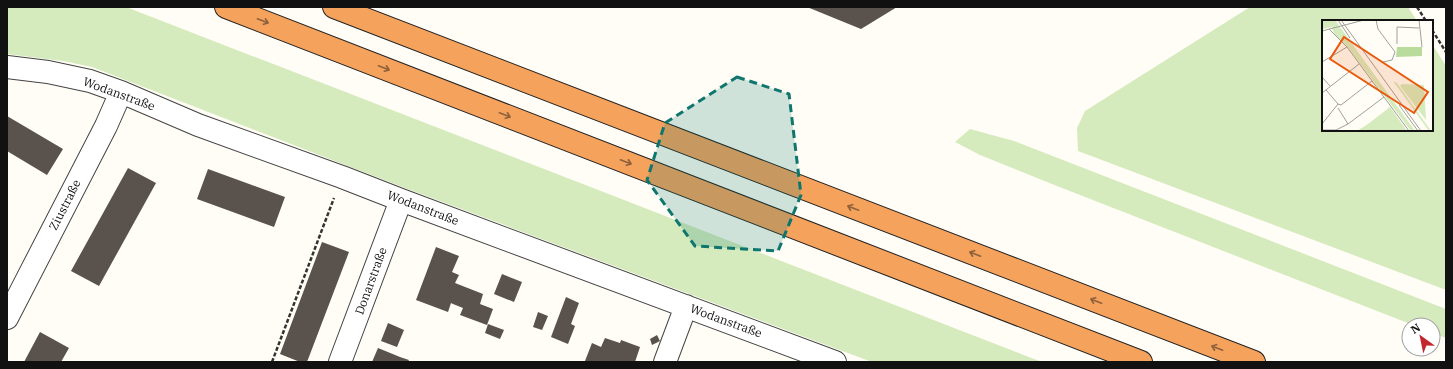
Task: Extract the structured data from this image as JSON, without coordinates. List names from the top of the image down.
{
  "streets": {
    "street": ["Wodanstraße", "Ziustraße", "Donarstraße"]
  },
  "crossings": [
    ["Wodanstraße", "Ziustraße"],
    ["Wodanstraße", "Donarstraße"]
  ],
  "north": "top left"
}
